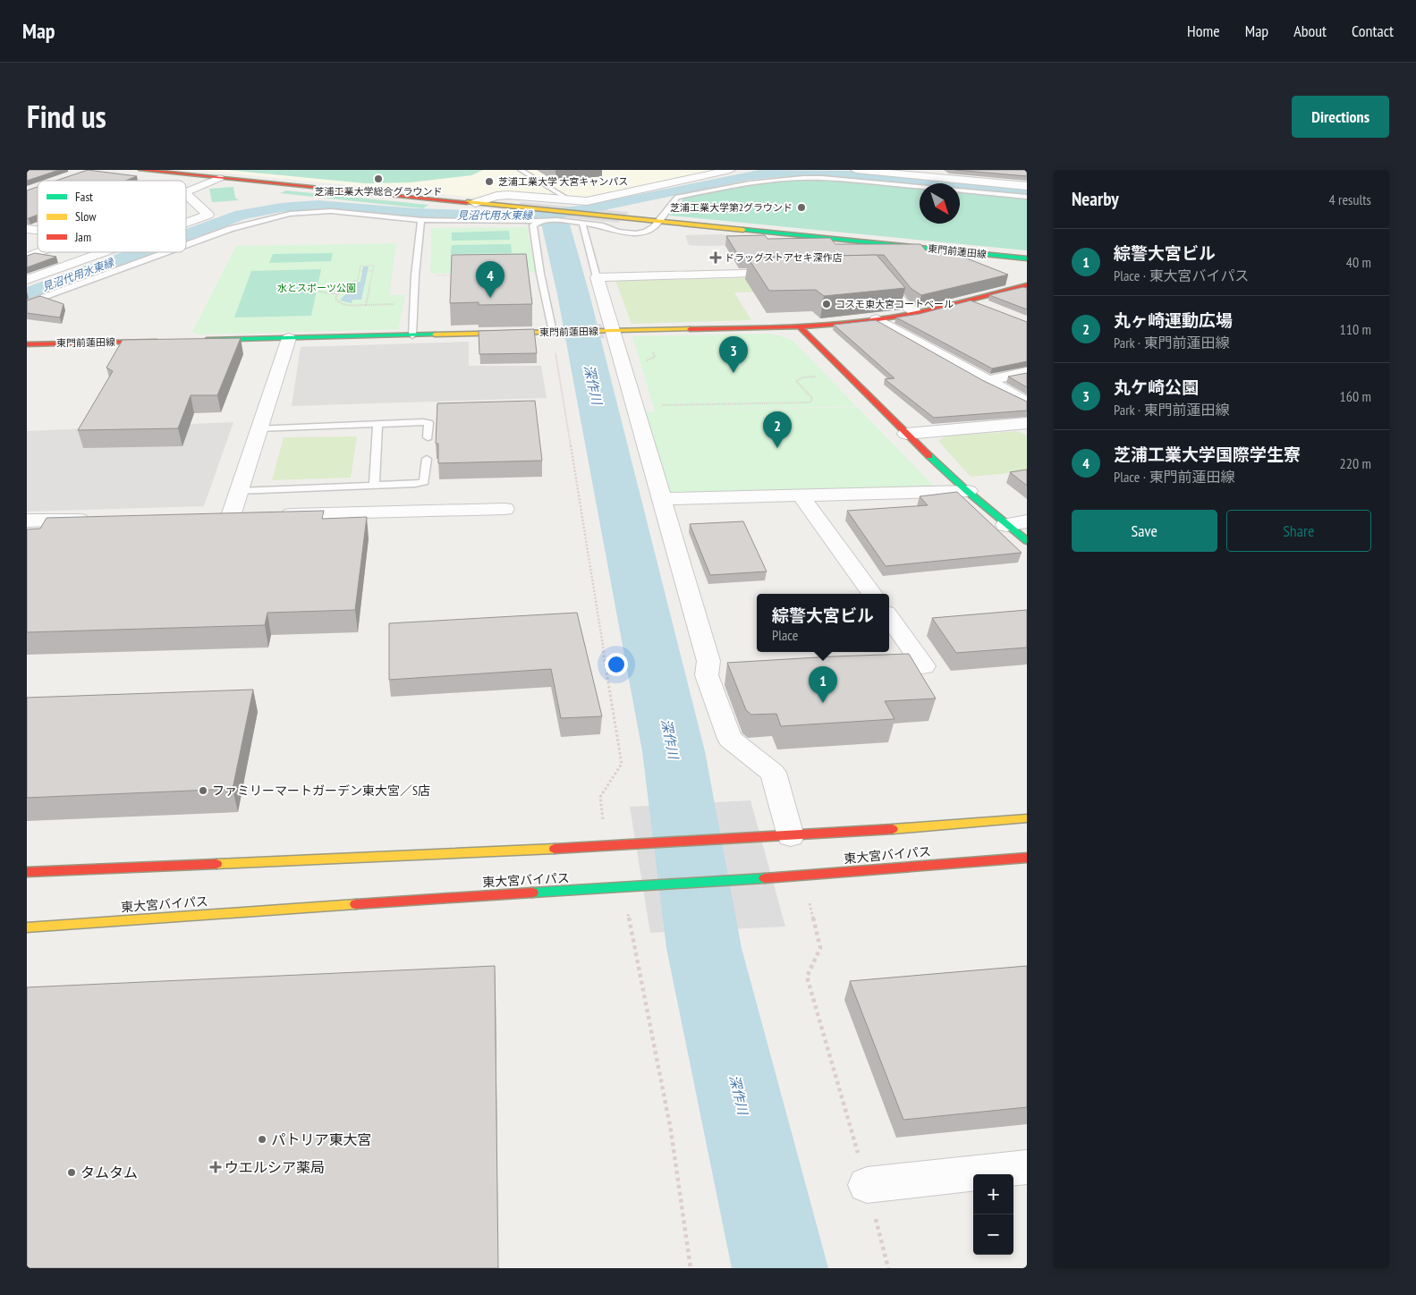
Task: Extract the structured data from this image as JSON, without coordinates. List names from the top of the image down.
{
  "streets": {
    "main road": ["東門前蓮田線", "東大宮バイパス"]
  },
  "water": ["見沼代用水東縁", "深作川"],
  "parks": ["水とスポーツ公園"],
  "places": {
    "other": [
      "芝浦工業大学総合グラウンド",
      "芝浦工業大学 大宮キャンパス",
      "芝浦工業大学第2グラウンド",
      "コスモ東大宮コートベール",
      "ファミリーマートガーデン東大宮／S店",
      "パトリア東大宮",
      "タムタム"
    ],
    "health": ["ドラッグストアセキ深作店", "ウエルシア薬局"]
  },
  "legend": ["Fast", "Slow", "Jam"],
  "north": "bottom right",
  "page": {
    "header": "Map",
    "nav": [
      "Home",
      "Map",
      "About",
      "Contact"
    ],
    "title": "Find us",
    "buttons": [
      "Directions",
      ["Save", "Share"]
    ],
    "heading": ["Nearby", "4 results"],
    "list": [
      {
        "mark": "1",
        "name": "綜警大宮ビル",
        "note": "Place · 東大宮バイパス",
        "value": "40 m"
      },
      {
        "mark": "2",
        "name": "丸ヶ崎運動広場",
        "note": "Park · 東門前蓮田線",
        "value": "110 m"
      },
      {
        "mark": "3",
        "name": "丸ケ崎公園",
        "note": "Park · 東門前蓮田線",
        "value": "160 m"
      },
      {
        "mark": "4",
        "name": "芝浦工業大学国際学生寮",
        "note": "Place · 東門前蓮田線",
        "value": "220 m"
      }
    ],
    "pins": [
      "4",
      "3",
      "2",
      "1"
    ],
    "popup": ["綜警大宮ビル", "Place"],
    "map_buttons": ["+", "−"]
  }
}
